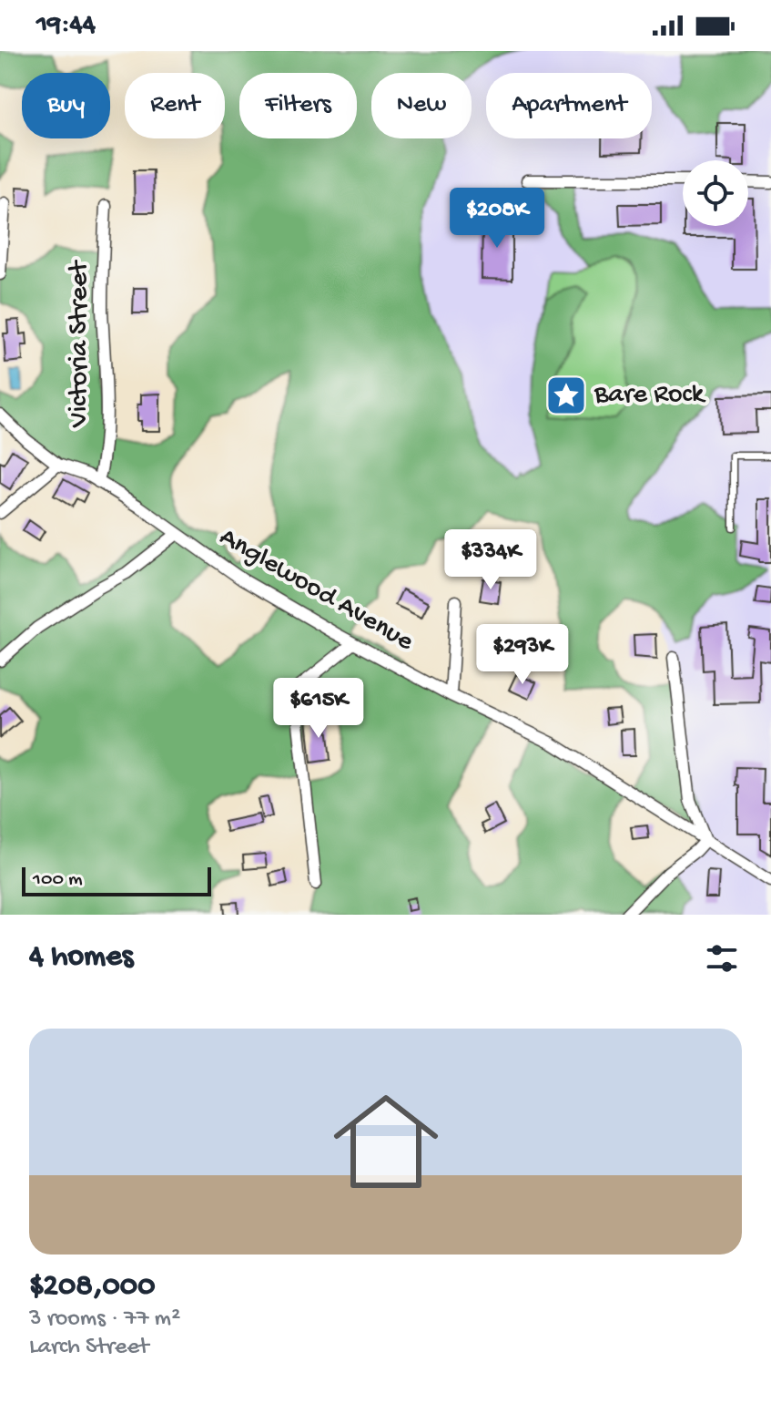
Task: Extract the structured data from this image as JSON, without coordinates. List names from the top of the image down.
{
  "streets": {
    "street": ["Victoria Street", "Anglewood Avenue"]
  },
  "crossings": [
    ["Victoria Street", "Anglewood Avenue"]
  ],
  "places": {
    "place": ["Bare Rock"]
  },
  "scale_bar": "100 m",
  "page": {
    "status": "19:44",
    "chip": [
      "Buy",
      "Rent",
      "Filters",
      "New",
      "Apartment"
    ],
    "price": [
      "$208K",
      "$334K",
      "$293K",
      "$615K"
    ],
    "scale": "100 m",
    "heading": "4 homes",
    "list": [
      {
        "name": "$208,000",
        "note": "3 rooms · 77 m² · Larch Street"
      }
    ]
  }
}
